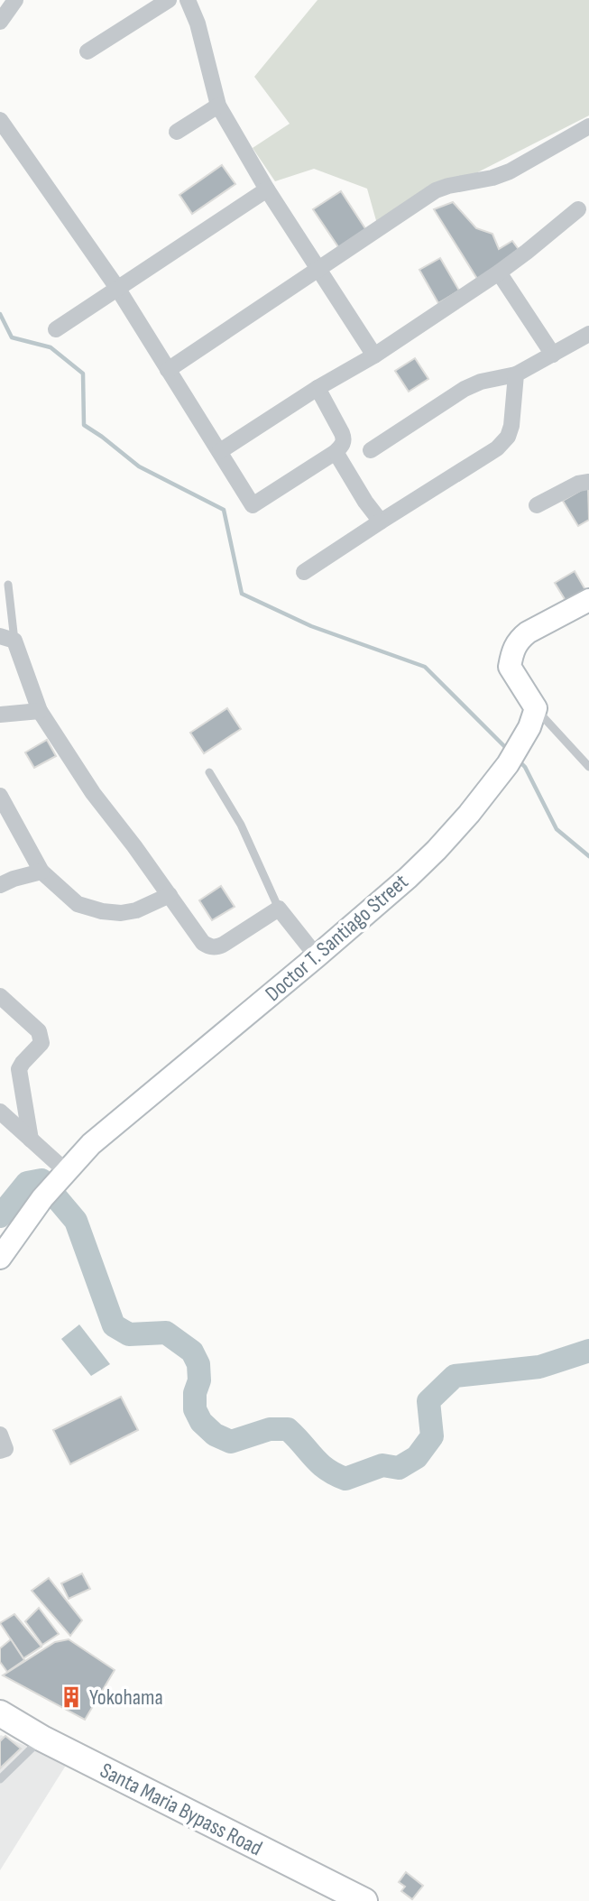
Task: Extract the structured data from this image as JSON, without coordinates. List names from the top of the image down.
{
  "streets": {
    "main road": ["Santa Maria Bypass Road"],
    "street": ["Doctor T. Santiago Street"]
  },
  "places": {
    "building": ["Yokohama"]
  }
}
